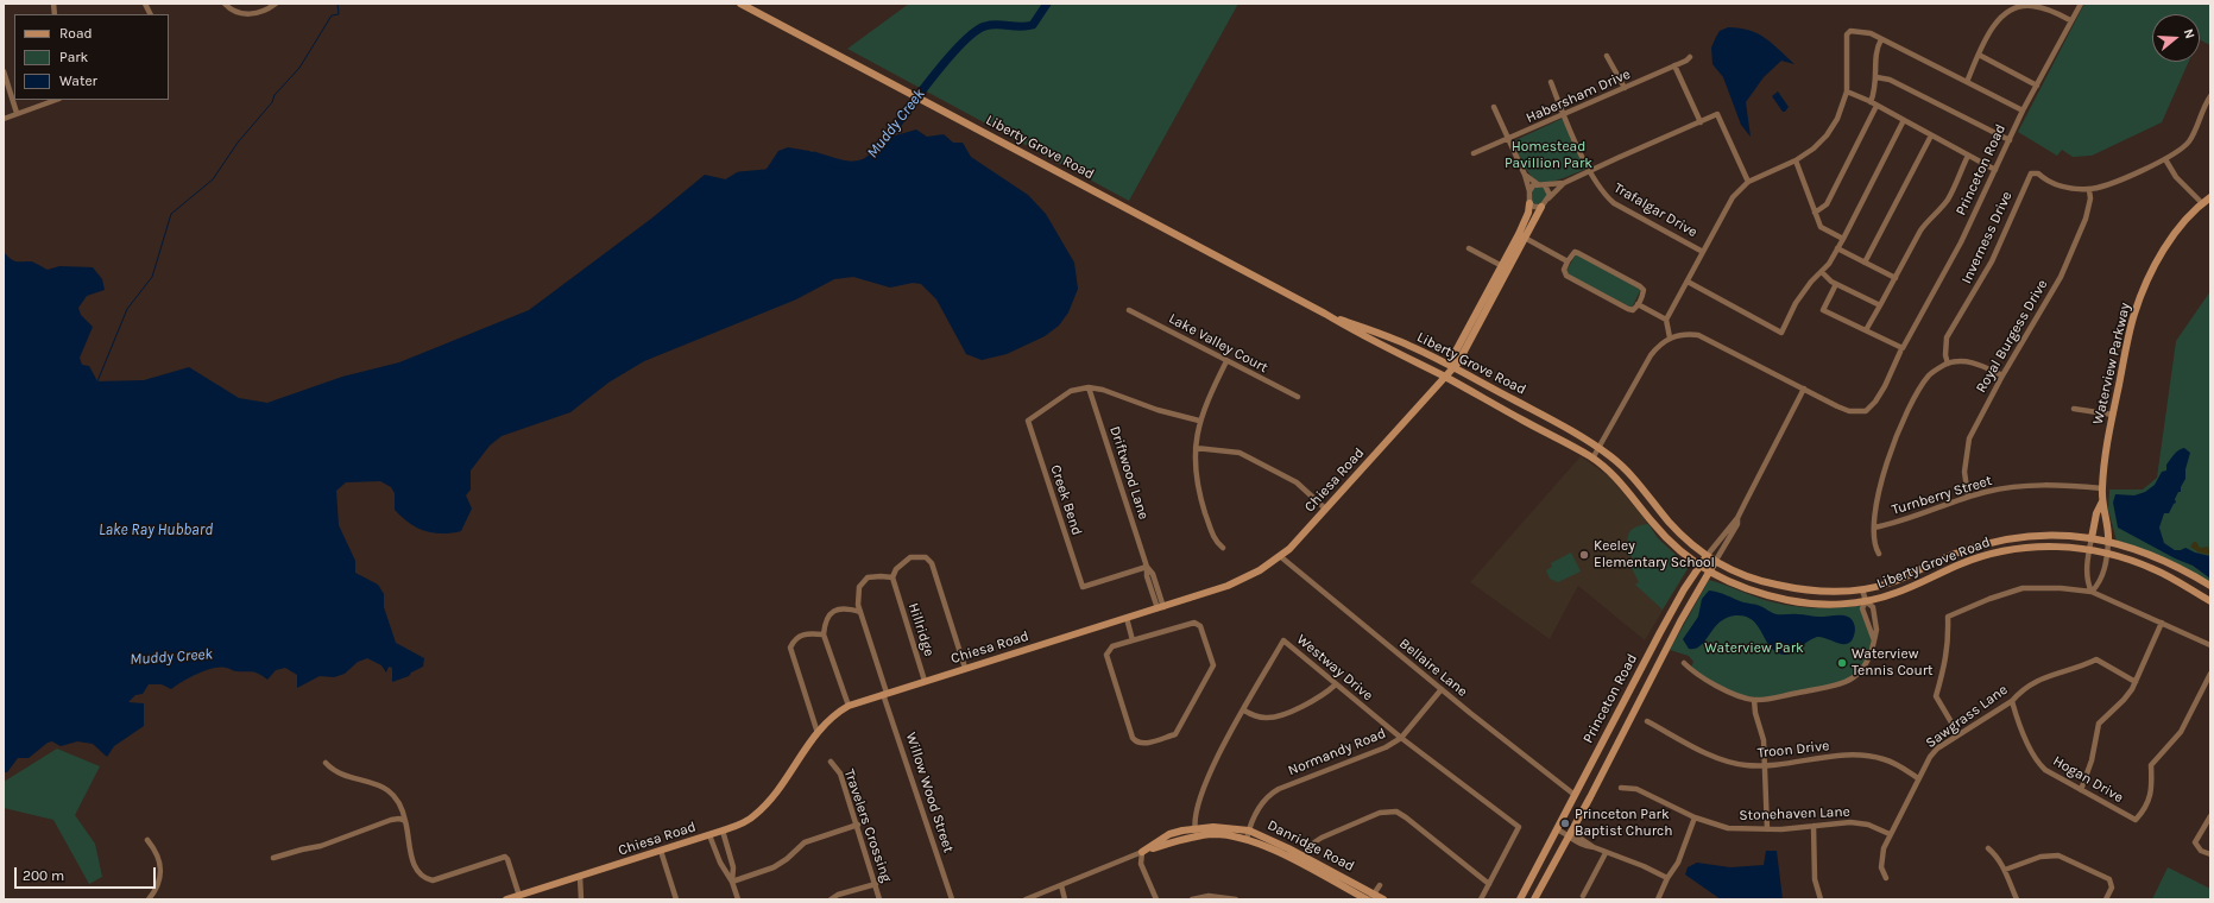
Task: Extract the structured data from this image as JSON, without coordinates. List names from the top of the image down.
{
  "streets": {
    "main road": [
      "Liberty Grove Road",
      "Princeton Road",
      "Waterview Parkway",
      "Chiesa Road",
      "Danridge Road"
    ],
    "street": [
      "Habersham Drive",
      "Trafalgar Drive",
      "Inverness Drive",
      "Royal Burgess Drive",
      "Lake Valley Court",
      "Driftwood Lane",
      "Turnberry Street",
      "Creek Bend",
      "Hillridge",
      "Westway Drive",
      "Bellaire Lane",
      "Sawgrass Lane",
      "Troon Drive",
      "Normandy Road",
      "Hogan Drive",
      "Willow Wood Street",
      "Stonehaven Lane",
      "Travelers Crossing"
    ]
  },
  "crossings": [
    ["Habersham Drive", "Trafalgar Drive"],
    ["Liberty Grove Road", "Princeton Road"],
    ["Liberty Grove Road", "Waterview Parkway"],
    ["Liberty Grove Road", "Chiesa Road"],
    ["Princeton Road", "Bellaire Lane"],
    ["Inverness Drive", "Royal Burgess Drive"],
    ["Royal Burgess Drive", "Turnberry Street"],
    ["Waterview Parkway", "Turnberry Street"],
    ["Driftwood Lane", "Chiesa Road"],
    ["Driftwood Lane", "Creek Bend"],
    ["Chiesa Road", "Hillridge"],
    ["Chiesa Road", "Bellaire Lane"],
    ["Chiesa Road", "Willow Wood Street"],
    ["Hillridge", "Willow Wood Street"],
    ["Westway Drive", "Normandy Road"],
    ["Westway Drive", "Danridge Road"],
    ["Bellaire Lane", "Normandy Road"],
    ["Sawgrass Lane", "Troon Drive"],
    ["Sawgrass Lane", "Hogan Drive"],
    ["Sawgrass Lane", "Stonehaven Lane"],
    ["Normandy Road", "Danridge Road"]
  ],
  "water": ["Muddy Creek", "Lake Ray Hubbard"],
  "parks": ["Homestead Pavillion Park", "Waterview Park"],
  "places": ["Keeley Elementary School", "Waterview Tennis Court", "Princeton Park Baptist Church"],
  "legend": ["Road", "Park", "Water"],
  "scale_bar": "200 m",
  "north": "right"
}
